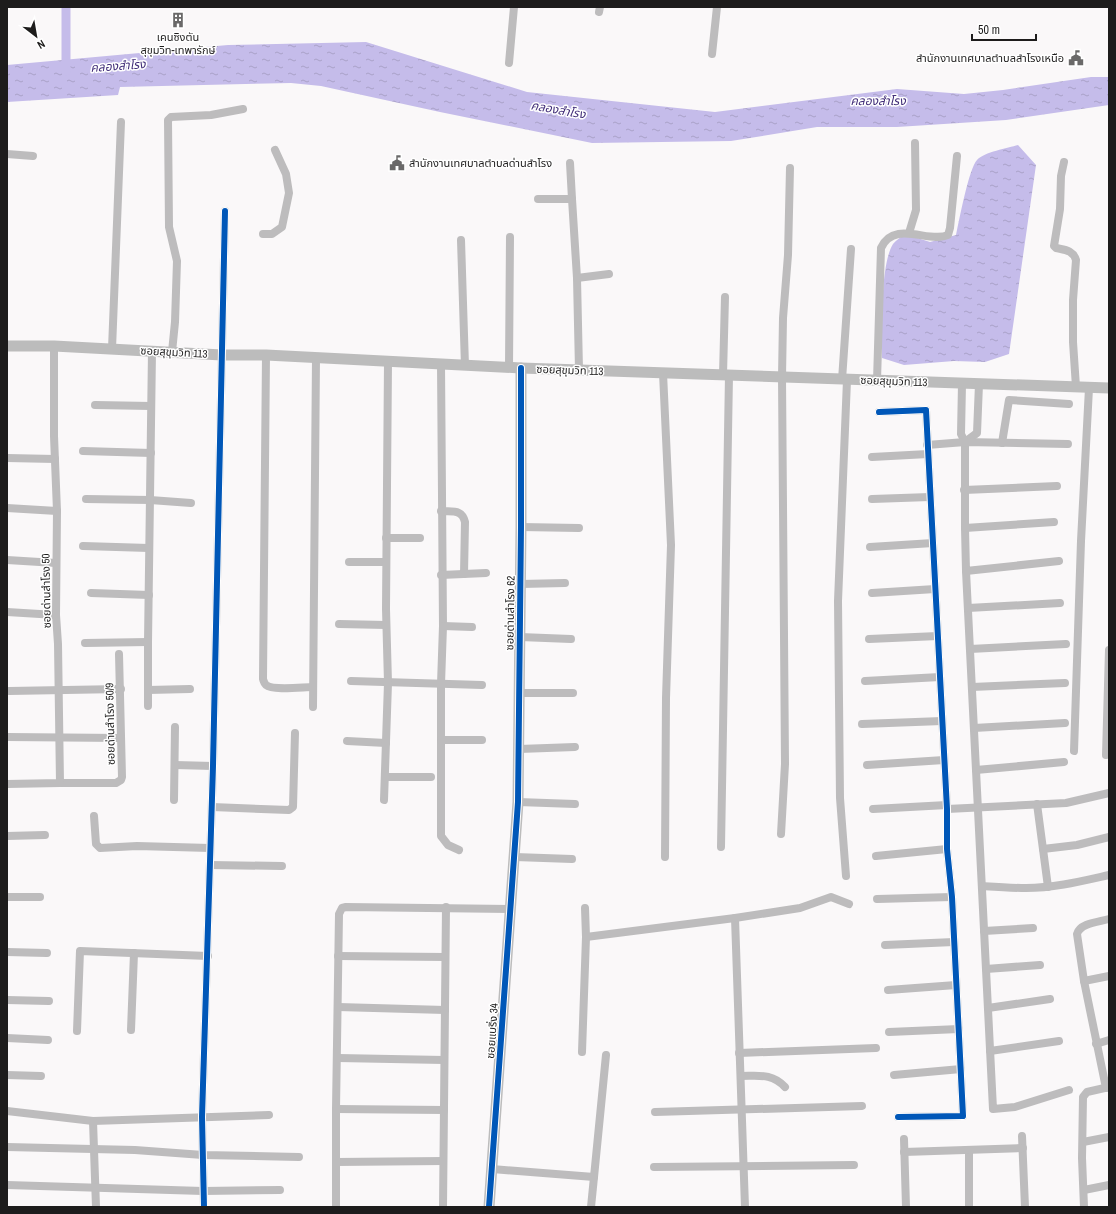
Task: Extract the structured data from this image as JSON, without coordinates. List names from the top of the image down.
{
  "streets": {
    "main road": ["ซอยสุขุมวิท 113", "ซอยด่านสำโรง 62", "ซอยแบริ่ง 34"],
    "street": ["ซอยด่านสำโรง 50", "ซอยด่านสำโรง 50/9"]
  },
  "crossings": [
    ["ซอยสุขุมวิท 113", "ซอยด่านสำโรง 50"],
    ["ซอยสุขุมวิท 113", "ซอยด่านสำโรง 62"],
    ["ซอยด่านสำโรง 50", "ซอยด่านสำโรง 50/9"],
    ["ซอยด่านสำโรง 62", "ซอยแบริ่ง 34"]
  ],
  "water": ["คลองสำโรง"],
  "places": {
    "building": ["เคนซิงตัน สุขุมวิท-เทพารักษ์"],
    "public building": ["สำนักงานเทศบาลตำบลสำโรงเหนือ", "สำนักงานเทศบาลตำบลด่านสำโรง"]
  },
  "scale_bar": "50 m",
  "north": "bottom right"
}
